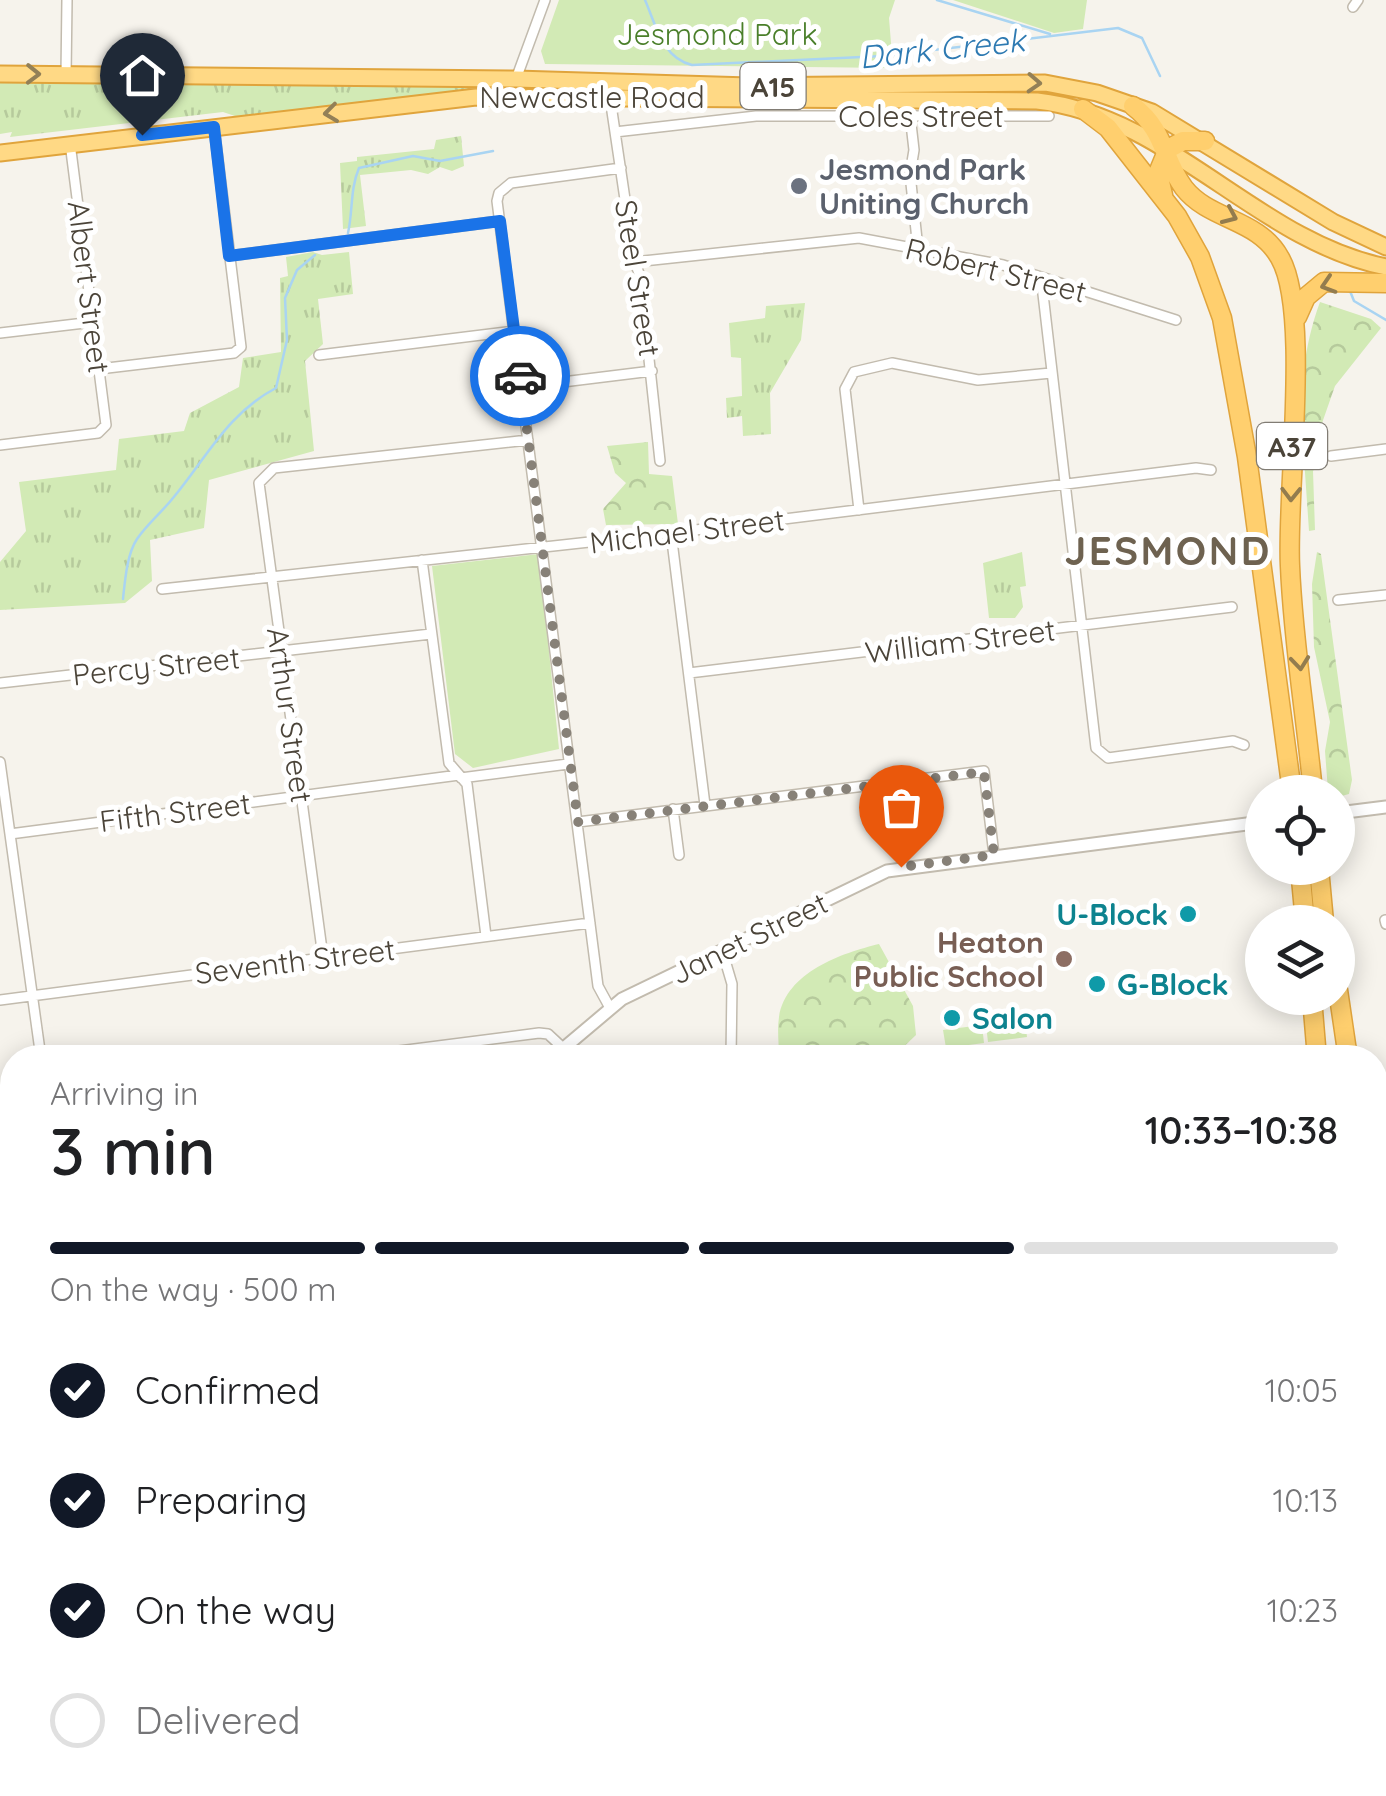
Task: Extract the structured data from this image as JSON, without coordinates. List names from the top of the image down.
{
  "streets": {
    "highway": ["A15", "Newcastle Road", "A37"],
    "street": [
      "Coles Street",
      "Robert Street",
      "Steel Street",
      "Albert Street",
      "Michael Street",
      "William Street",
      "Percy Street",
      "Arthur Street",
      "Fifth Street",
      "Janet Street",
      "Seventh Street"
    ]
  },
  "crossings": [
    ["Newcastle Road", "Steel Street"],
    ["Newcastle Road", "Albert Street"],
    ["Newcastle Road", "A37"],
    ["Coles Street", "Steel Street"],
    ["Robert Street", "Steel Street"],
    ["Michael Street", "Arthur Street"],
    ["Percy Street", "Arthur Street"],
    ["Arthur Street", "Fifth Street"],
    ["Arthur Street", "Seventh Street"]
  ],
  "districts": ["JESMOND"],
  "water": ["Dark Creek"],
  "parks": ["Jesmond Park"],
  "places": [
    "Jesmond Park Uniting Church",
    "U-Block",
    "Heaton Public School",
    "G-Block",
    "Salon"
  ],
  "page": {
    "heading": ["3 min", "Arriving in", "10:33–10:38"],
    "bar": "On the way · 500 m",
    "list": [
      ["Confirmed", "10:05"],
      ["Preparing", "10:13"],
      ["On the way", "10:23"],
      "Delivered"
    ]
  }
}
